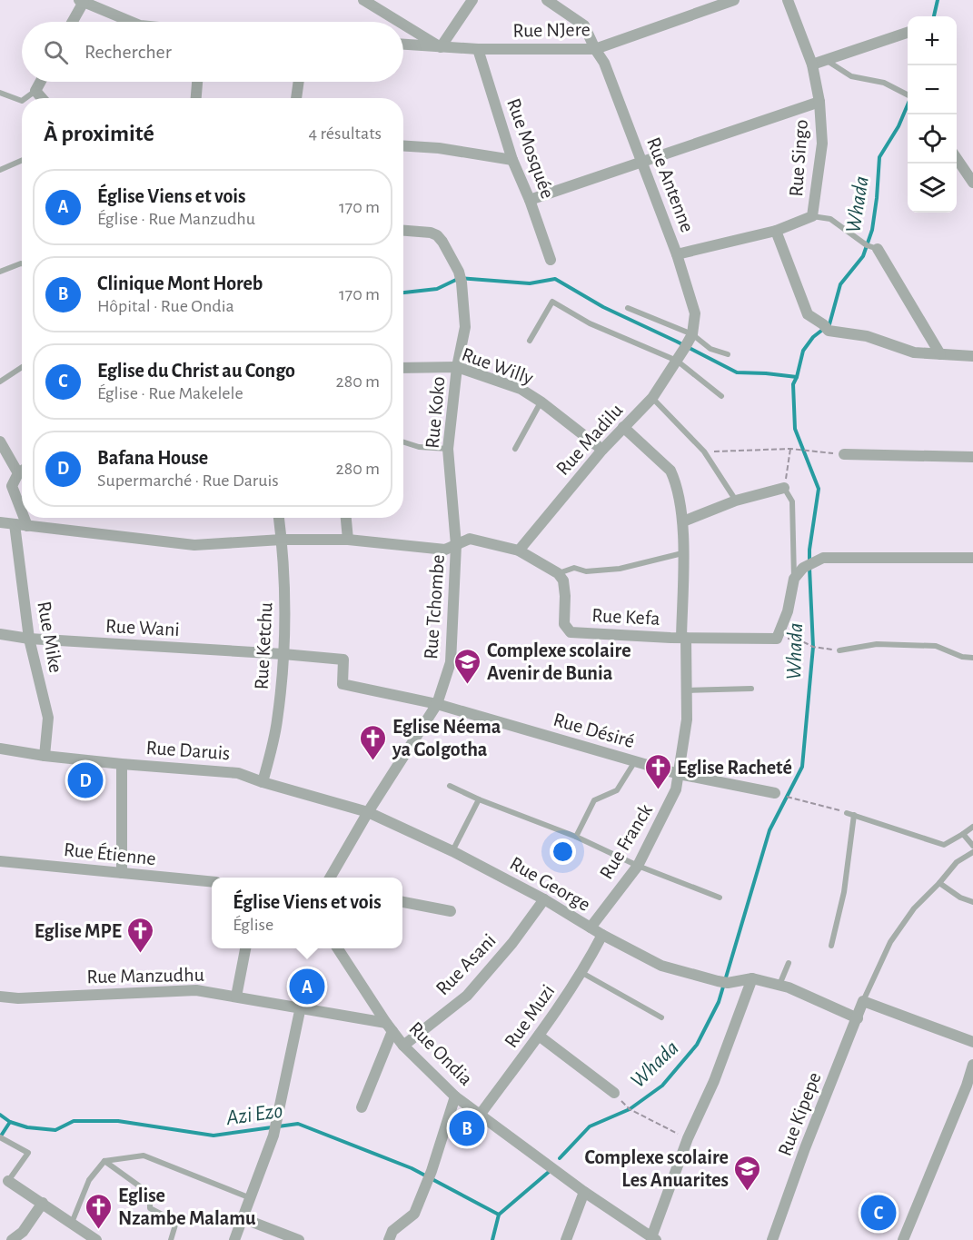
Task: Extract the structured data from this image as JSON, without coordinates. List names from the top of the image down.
{
  "streets": {
    "street": [
      "Rue NJere",
      "Rue Mosquée",
      "Rue Singo",
      "Rue Antenne",
      "Rue Willy",
      "Rue Koko",
      "Rue Madilu",
      "Rue Tchombe",
      "Rue Kefa",
      "Rue Wani",
      "Rue Mike",
      "Rue Ketchu",
      "Rue Désiré",
      "Rue Daruis",
      "Rue Franck",
      "Rue Étienne",
      "Rue George",
      "Rue Asani",
      "Rue Manzudhu",
      "Rue Muzi",
      "Rue Ondia",
      "Rue Kipepe"
    ]
  },
  "crossings": [
    ["Rue NJere", "Rue Mosquée"],
    ["Rue NJere", "Rue Antenne"],
    ["Rue Singo", "Rue Antenne"],
    ["Rue Antenne", "Rue Madilu"],
    ["Rue Willy", "Rue Koko"],
    ["Rue Willy", "Rue Madilu"],
    ["Rue Koko", "Rue Tchombe"],
    ["Rue Madilu", "Rue Franck"],
    ["Rue Tchombe", "Rue Wani"],
    ["Rue Tchombe", "Rue Désiré"],
    ["Rue Tchombe", "Rue Daruis"],
    ["Rue Tchombe", "Rue George"],
    ["Rue Kefa", "Rue Franck"],
    ["Rue Wani", "Rue Mike"],
    ["Rue Wani", "Rue Ketchu"],
    ["Rue Wani", "Rue Désiré"],
    ["Rue Mike", "Rue Daruis"],
    ["Rue Ketchu", "Rue Daruis"],
    ["Rue Désiré", "Rue Franck"],
    ["Rue Daruis", "Rue George"],
    ["Rue Franck", "Rue George"],
    ["Rue George", "Rue Asani"],
    ["Rue George", "Rue Muzi"],
    ["Rue Asani", "Rue Ondia"],
    ["Rue Manzudhu", "Rue Ondia"],
    ["Rue Muzi", "Rue Ondia"]
  ],
  "water": ["Whada", "Azi Ezo"],
  "places": {
    "school or university": ["Complexe scolaire Avenir de Bunia", "Complexe scolaire Les Anuarites"],
    "church": [
      "Eglise Néema ya Golgotha",
      "Eglise Racheté",
      "Eglise MPE",
      "Eglise Nzambe Malamu"
    ]
  },
  "page": {
    "map_buttons": ["+", "−"],
    "search": "Rechercher",
    "heading": ["À proximité", "4 résultats"],
    "list": [
      {
        "mark": "A",
        "name": "Église Viens et vois",
        "note": "Église · Rue Manzudhu",
        "value": "170 m"
      },
      {
        "mark": "B",
        "name": "Clinique Mont Horeb",
        "note": "Hôpital · Rue Ondia",
        "value": "170 m"
      },
      {
        "mark": "C",
        "name": "Eglise du Christ au Congo",
        "note": "Église · Rue Makelele",
        "value": "280 m"
      },
      {
        "mark": "D",
        "name": "Bafana House",
        "note": "Supermarché · Rue Daruis",
        "value": "280 m"
      }
    ],
    "pins": [
      "D",
      "A",
      "B",
      "C"
    ],
    "popup": ["Église Viens et vois", "Église"]
  }
}
